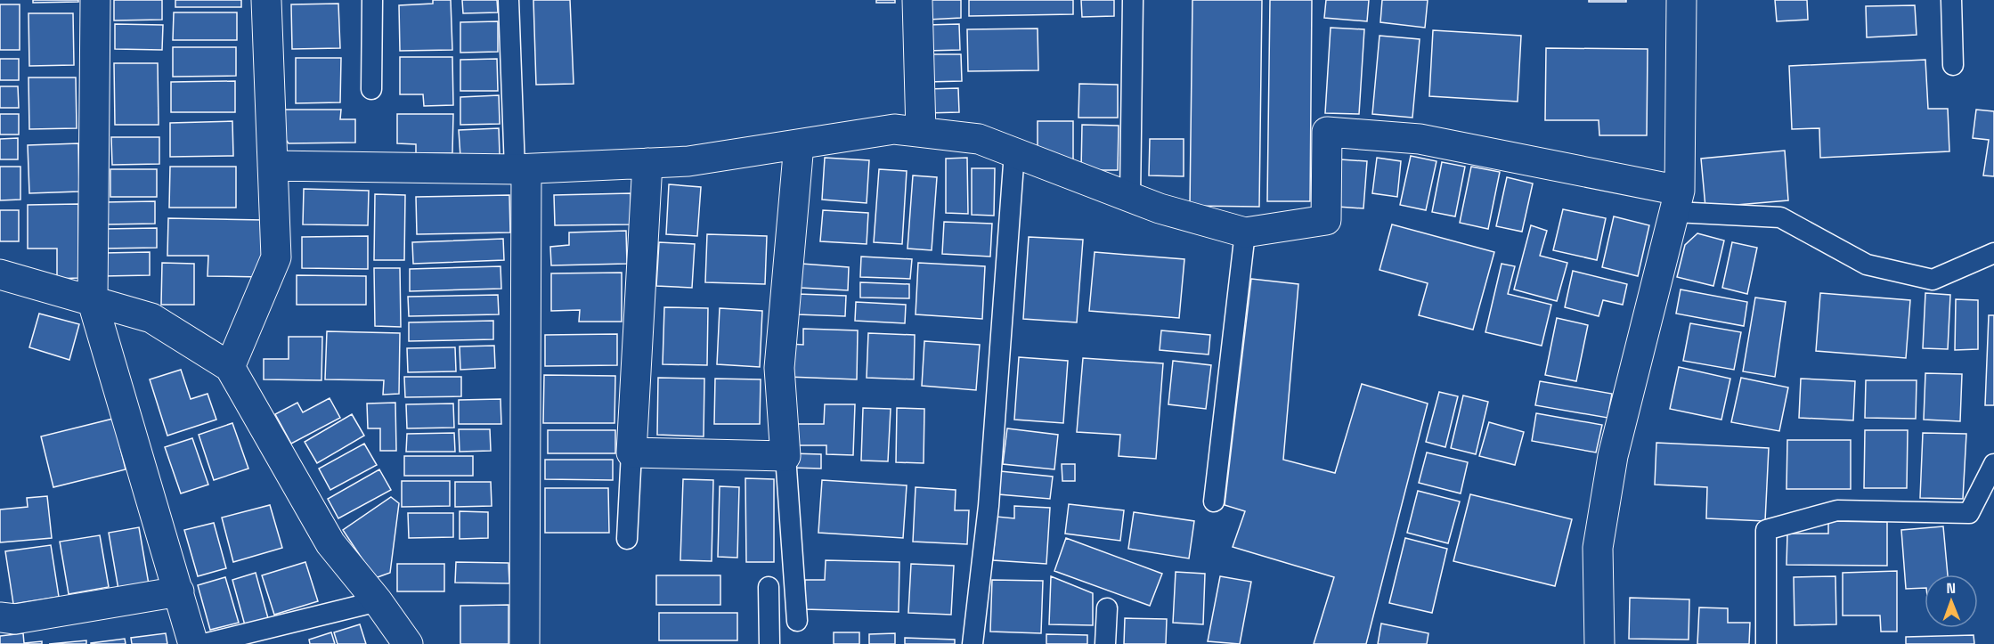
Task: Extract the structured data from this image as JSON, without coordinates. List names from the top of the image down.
{
  "north": "top"
}
